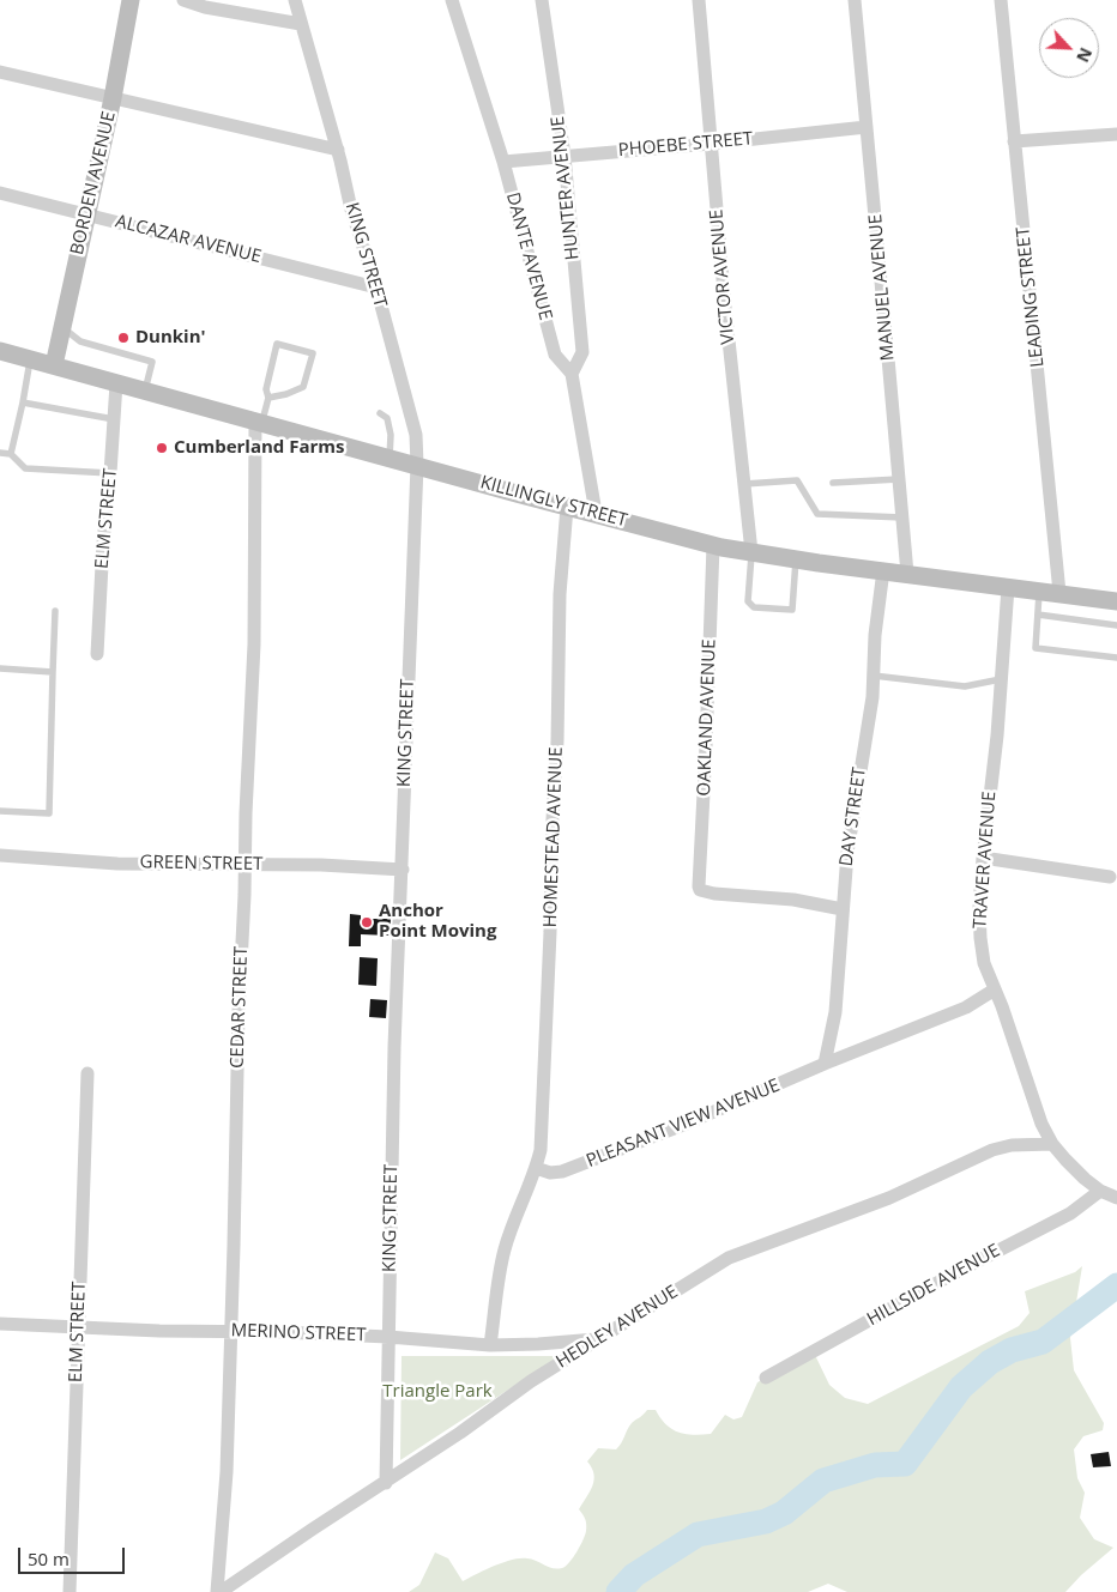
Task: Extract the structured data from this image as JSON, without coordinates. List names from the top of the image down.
{
  "streets": {
    "main road": ["BORDEN AVENUE", "KILLINGLY STREET"],
    "street": [
      "PHOEBE STREET",
      "HUNTER AVENUE",
      "ALCAZAR AVENUE",
      "KING STREET",
      "DANTE AVENUE",
      "VICTOR AVENUE",
      "MANUEL AVENUE",
      "LEADING STREET",
      "ELM STREET",
      "OAKLAND AVENUE",
      "DAY STREET",
      "HOMESTEAD AVENUE",
      "TRAVER AVENUE",
      "GREEN STREET",
      "CEDAR STREET",
      "PLEASANT VIEW AVENUE",
      "HILLSIDE AVENUE",
      "HEDLEY AVENUE",
      "MERINO STREET"
    ]
  },
  "crossings": [
    ["PHOEBE STREET", "HUNTER AVENUE"],
    ["PHOEBE STREET", "DANTE AVENUE"],
    ["PHOEBE STREET", "VICTOR AVENUE"],
    ["PHOEBE STREET", "MANUEL AVENUE"],
    ["BORDEN AVENUE", "ALCAZAR AVENUE"],
    ["BORDEN AVENUE", "KILLINGLY STREET"],
    ["HUNTER AVENUE", "DANTE AVENUE"],
    ["ALCAZAR AVENUE", "KING STREET"],
    ["KING STREET", "KILLINGLY STREET"],
    ["KING STREET", "GREEN STREET"],
    ["KING STREET", "HEDLEY AVENUE"],
    ["KING STREET", "MERINO STREET"],
    ["DANTE AVENUE", "KILLINGLY STREET"],
    ["VICTOR AVENUE", "KILLINGLY STREET"],
    ["MANUEL AVENUE", "KILLINGLY STREET"],
    ["LEADING STREET", "KILLINGLY STREET"],
    ["KILLINGLY STREET", "ELM STREET"],
    ["KILLINGLY STREET", "OAKLAND AVENUE"],
    ["KILLINGLY STREET", "DAY STREET"],
    ["KILLINGLY STREET", "HOMESTEAD AVENUE"],
    ["KILLINGLY STREET", "TRAVER AVENUE"],
    ["KILLINGLY STREET", "CEDAR STREET"],
    ["ELM STREET", "MERINO STREET"],
    ["OAKLAND AVENUE", "DAY STREET"],
    ["DAY STREET", "PLEASANT VIEW AVENUE"],
    ["HOMESTEAD AVENUE", "PLEASANT VIEW AVENUE"],
    ["TRAVER AVENUE", "PLEASANT VIEW AVENUE"],
    ["TRAVER AVENUE", "HILLSIDE AVENUE"],
    ["TRAVER AVENUE", "HEDLEY AVENUE"],
    ["GREEN STREET", "CEDAR STREET"],
    ["CEDAR STREET", "HEDLEY AVENUE"],
    ["CEDAR STREET", "MERINO STREET"],
    ["HEDLEY AVENUE", "MERINO STREET"]
  ],
  "parks": ["Triangle Park"],
  "places": ["Dunkin'", "Cumberland Farms", "Anchor Point Moving"],
  "scale_bar": "50 m",
  "north": "bottom right"
}
